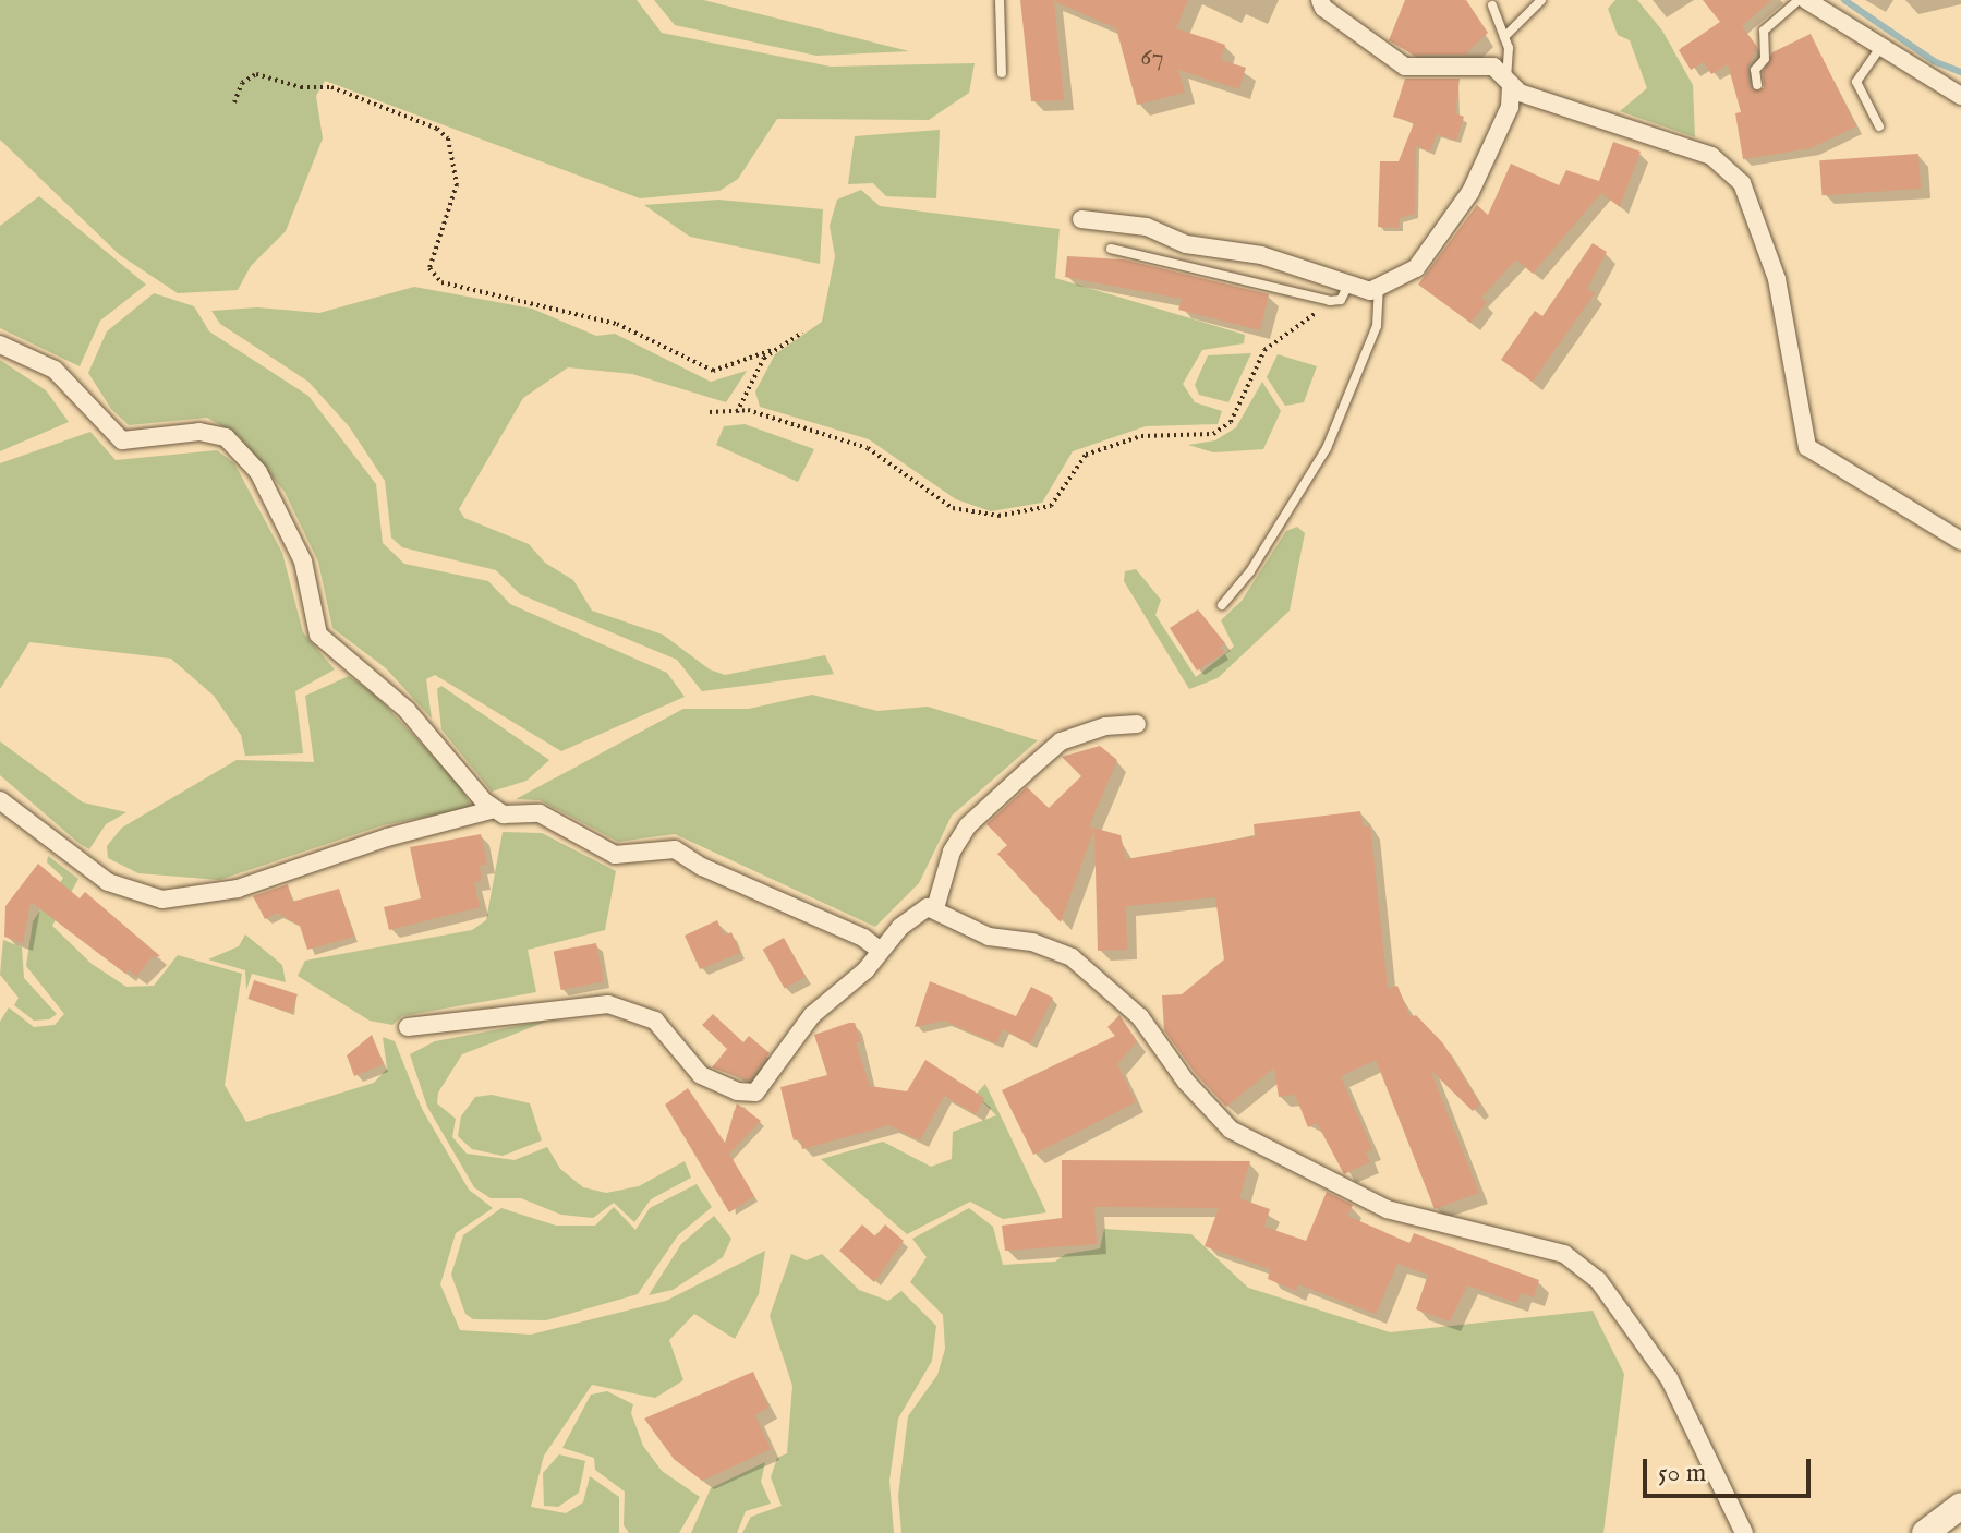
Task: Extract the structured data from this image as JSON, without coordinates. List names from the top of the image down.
{
  "house_numbers": ["67"],
  "scale_bar": "50 m"
}
